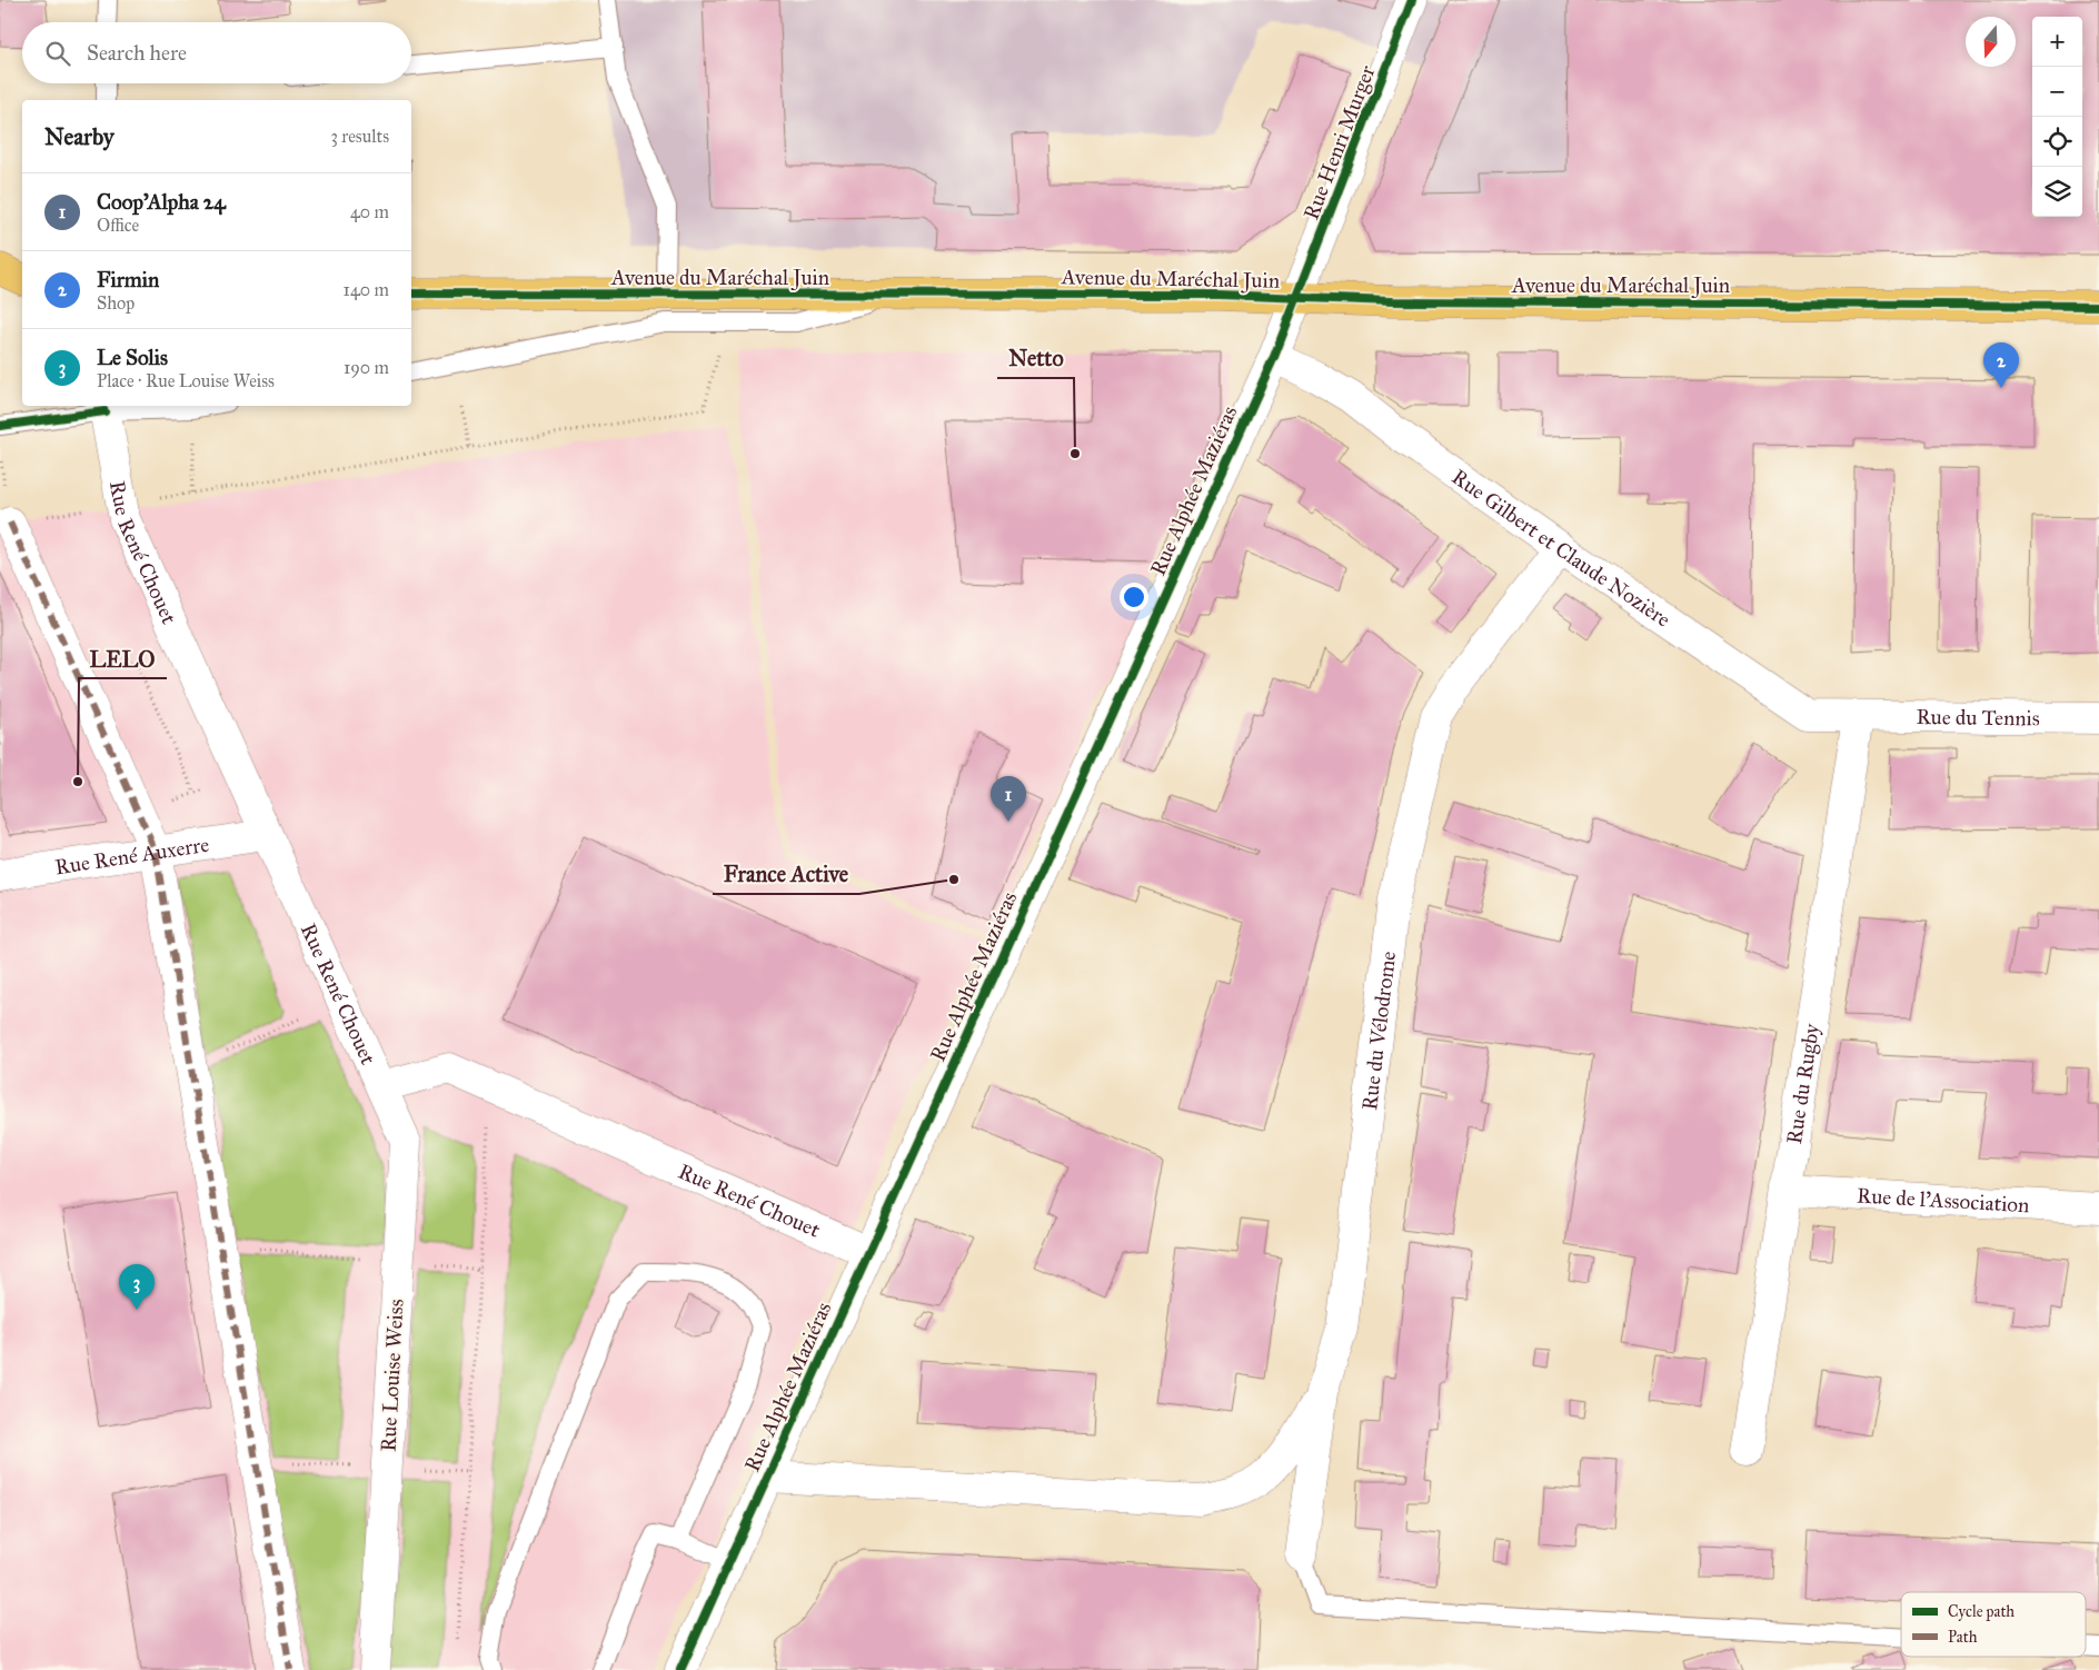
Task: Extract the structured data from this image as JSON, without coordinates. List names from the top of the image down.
{
  "streets": {
    "main road": ["Avenue du Maréchal Juin"],
    "street": [
      "Rue Henri Murger",
      "Rue Alphée Maziéras",
      "Rue Gilbert et Claude Nozière",
      "Rue René Chouet",
      "Rue du Tennis",
      "Rue René Auxerre",
      "Rue du Vélodrome",
      "Rue du Rugby",
      "Rue de l'Association",
      "Rue Louise Weiss"
    ]
  },
  "crossings": [
    ["Rue Henri Murger", "Avenue du Maréchal Juin"],
    ["Rue Henri Murger", "Rue Alphée Maziéras"],
    ["Avenue du Maréchal Juin", "Rue Alphée Maziéras"],
    ["Rue Alphée Maziéras", "Rue Gilbert et Claude Nozière"],
    ["Rue Alphée Maziéras", "Rue René Chouet"],
    ["Rue Gilbert et Claude Nozière", "Rue du Tennis"],
    ["Rue Gilbert et Claude Nozière", "Rue du Vélodrome"],
    ["Rue Gilbert et Claude Nozière", "Rue du Rugby"],
    ["Rue René Chouet", "Rue René Auxerre"],
    ["Rue René Chouet", "Rue Louise Weiss"],
    ["Rue du Tennis", "Rue du Rugby"],
    ["Rue du Rugby", "Rue de l'Association"]
  ],
  "places": ["Netto", "LELO", "France Active"],
  "legend": ["Cycle path", "Path"],
  "north": "bottom",
  "page": {
    "map_buttons": ["+", "−"],
    "search": "Search here",
    "heading": ["Nearby", "3 results"],
    "list": [
      {
        "mark": "1",
        "name": "Coop'Alpha 24",
        "note": "Office",
        "value": "40 m"
      },
      {
        "mark": "2",
        "name": "Firmin",
        "note": "Shop",
        "value": "140 m"
      },
      {
        "mark": "3",
        "name": "Le Solis",
        "note": "Place · Rue Louise Weiss",
        "value": "190 m"
      }
    ],
    "pins": ["2", "1", "3"]
  }
}
